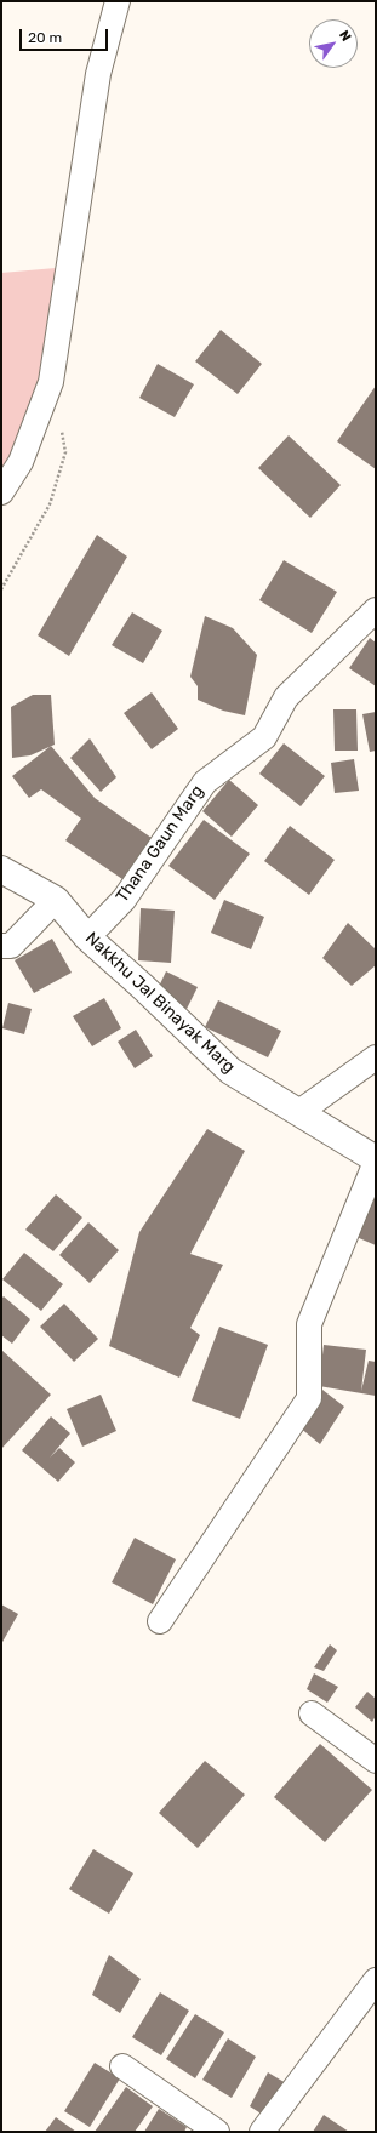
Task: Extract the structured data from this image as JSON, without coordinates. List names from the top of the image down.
{
  "streets": {
    "street": ["Thana Gaun Marg", "Nakkhu Jal Binayak Marg"]
  },
  "crossings": [
    ["Thana Gaun Marg", "Nakkhu Jal Binayak Marg"]
  ],
  "scale_bar": "20 m",
  "north": "top right"
}
